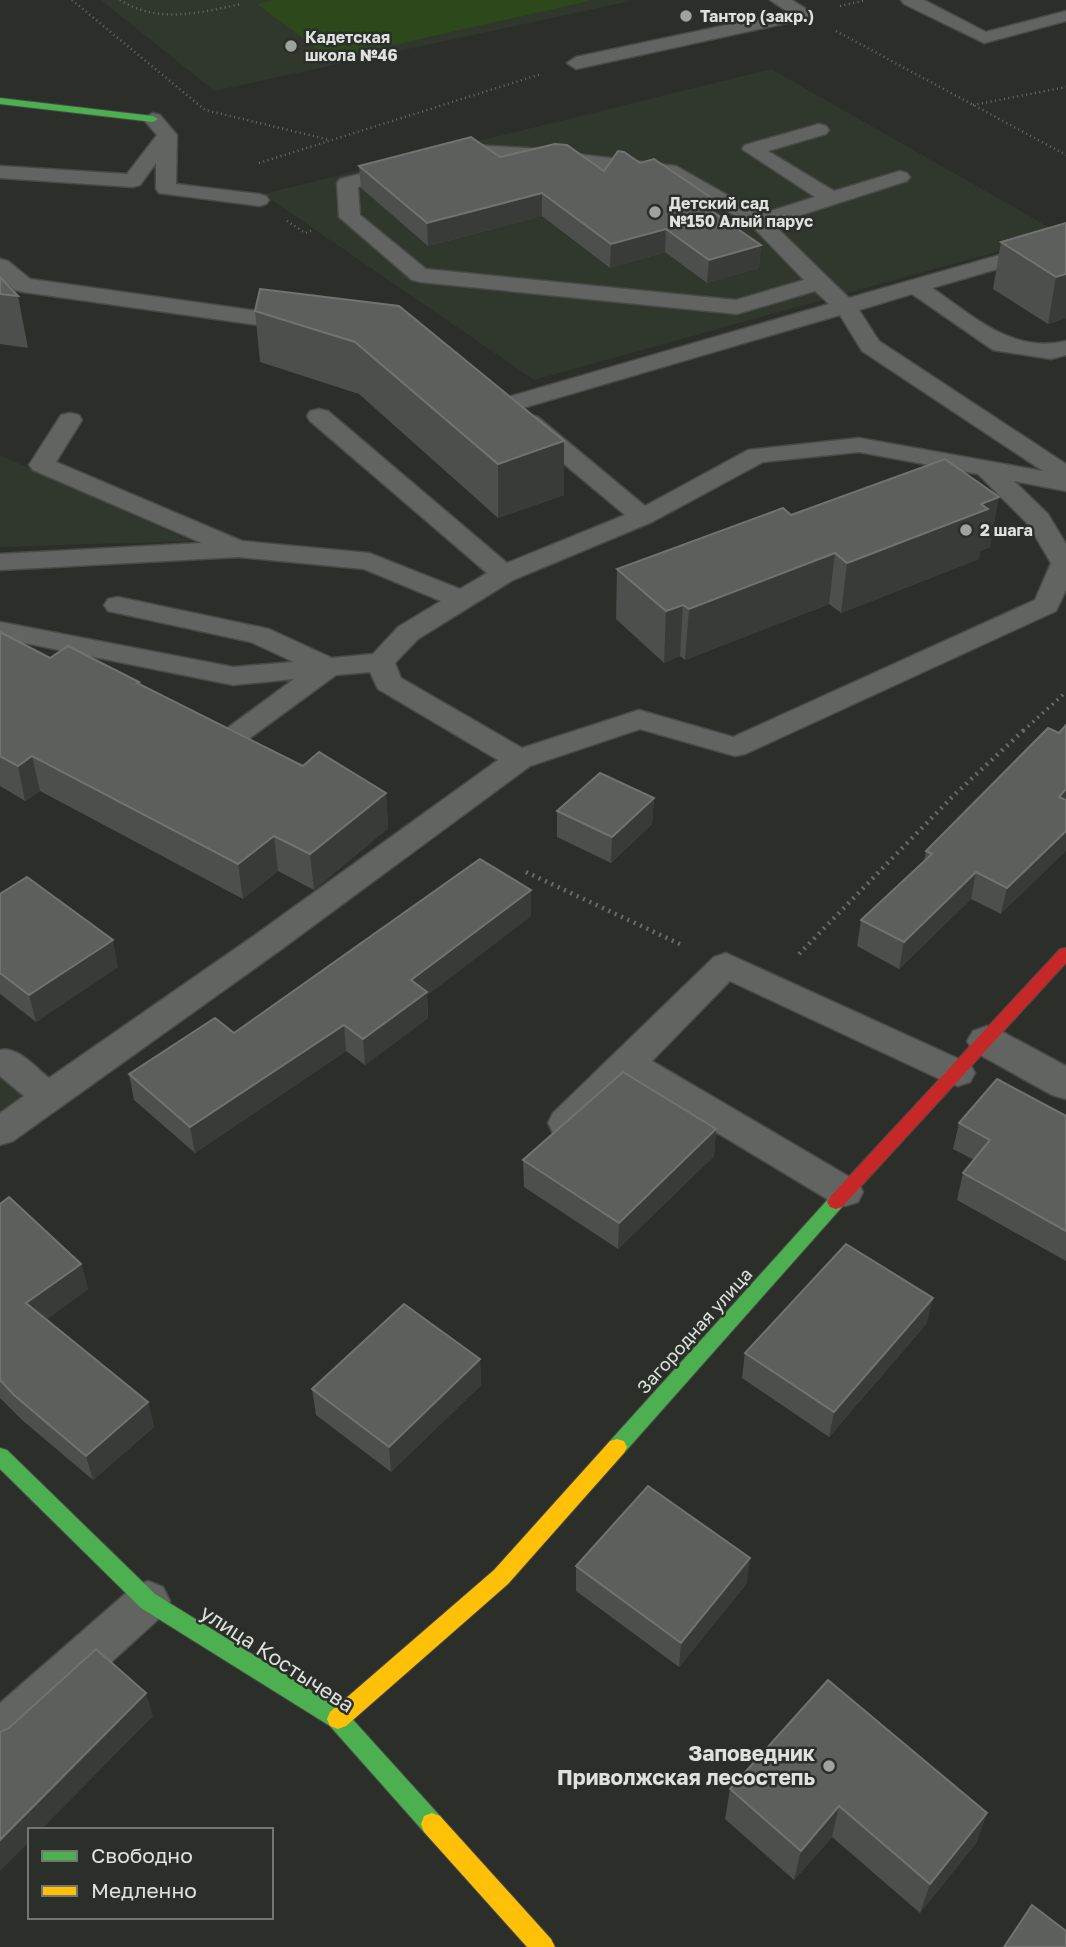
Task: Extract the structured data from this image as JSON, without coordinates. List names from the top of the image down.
{
  "streets": {
    "street": ["Загородная улица", "улица Костычева"]
  },
  "crossings": [
    ["Загородная улица", "улица Костычева"]
  ],
  "places": [
    "Тантор (закр.)",
    "Кадетская школа №46",
    "Детский сад №150 Алый парус",
    "2 шага",
    "Заповедник Приволжская лесостепь"
  ],
  "legend": ["Свободно", "Медленно"]
}
